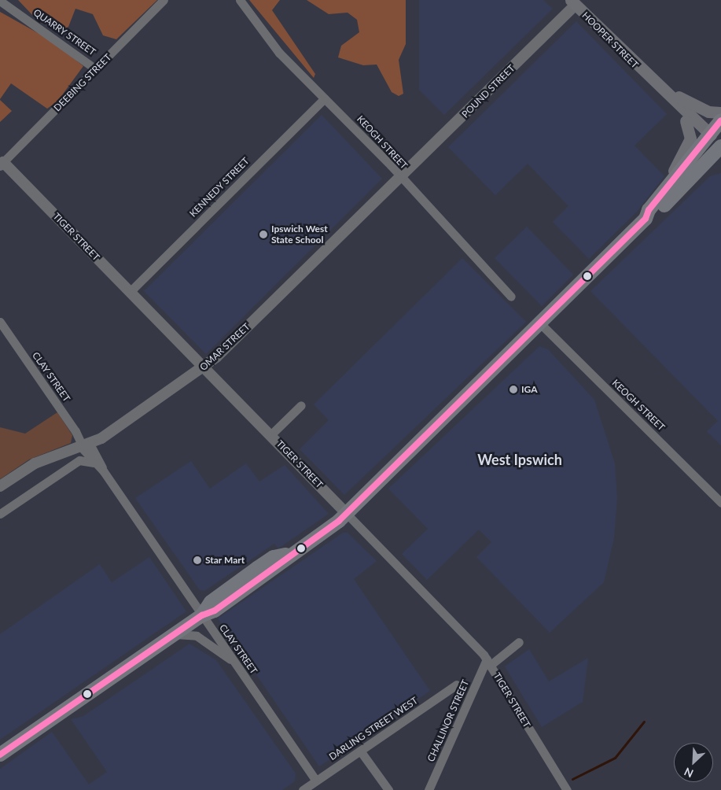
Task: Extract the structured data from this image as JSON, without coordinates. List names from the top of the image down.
{
  "streets": {
    "main road": ["HOOPER STREET"],
    "street": [
      "QUARRY STREET",
      "DEEBING STREET",
      "POUND STREET",
      "KEOGH STREET",
      "KENNEDY STREET",
      "TIGER STREET",
      "OMAR STREET",
      "CLAY STREET",
      "CHALLINOR STREET",
      "DARLING STREET WEST"
    ]
  },
  "crossings": [
    ["QUARRY STREET", "DEEBING STREET"],
    ["HOOPER STREET", "POUND STREET"],
    ["DEEBING STREET", "TIGER STREET"],
    ["POUND STREET", "KEOGH STREET"],
    ["POUND STREET", "OMAR STREET"],
    ["KEOGH STREET", "KENNEDY STREET"],
    ["KEOGH STREET", "OMAR STREET"],
    ["KENNEDY STREET", "TIGER STREET"],
    ["TIGER STREET", "OMAR STREET"],
    ["TIGER STREET", "CHALLINOR STREET"],
    ["OMAR STREET", "CLAY STREET"],
    ["CLAY STREET", "DARLING STREET WEST"]
  ],
  "districts": ["West Ipswich"],
  "places": ["Ipswich West State School", "IGA", "Star Mart"],
  "north": "bottom left"
}
